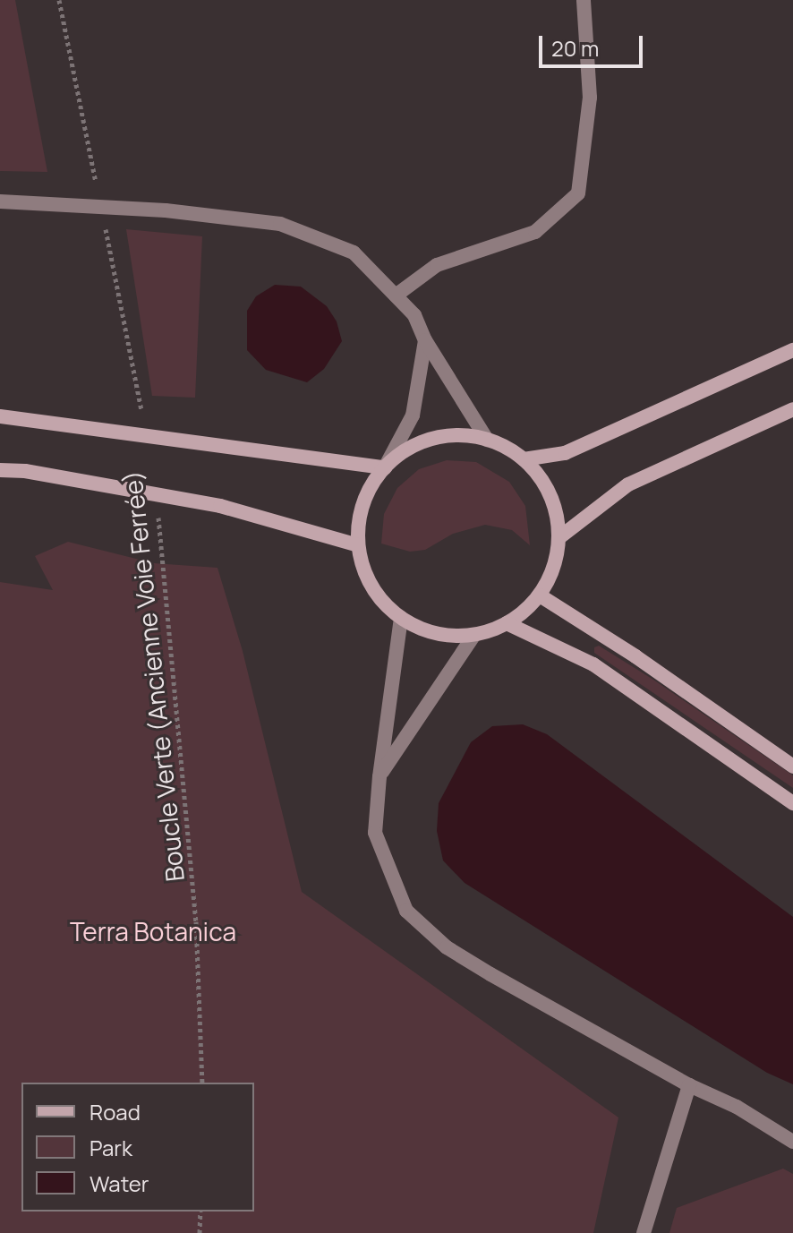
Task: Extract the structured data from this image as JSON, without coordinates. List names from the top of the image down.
{
  "streets": {
    "path": ["Boucle Verte (Ancienne Voie Ferrée)"]
  },
  "parks": ["Terra Botanica"],
  "legend": ["Road", "Park", "Water"],
  "scale_bar": "20 m"
}
